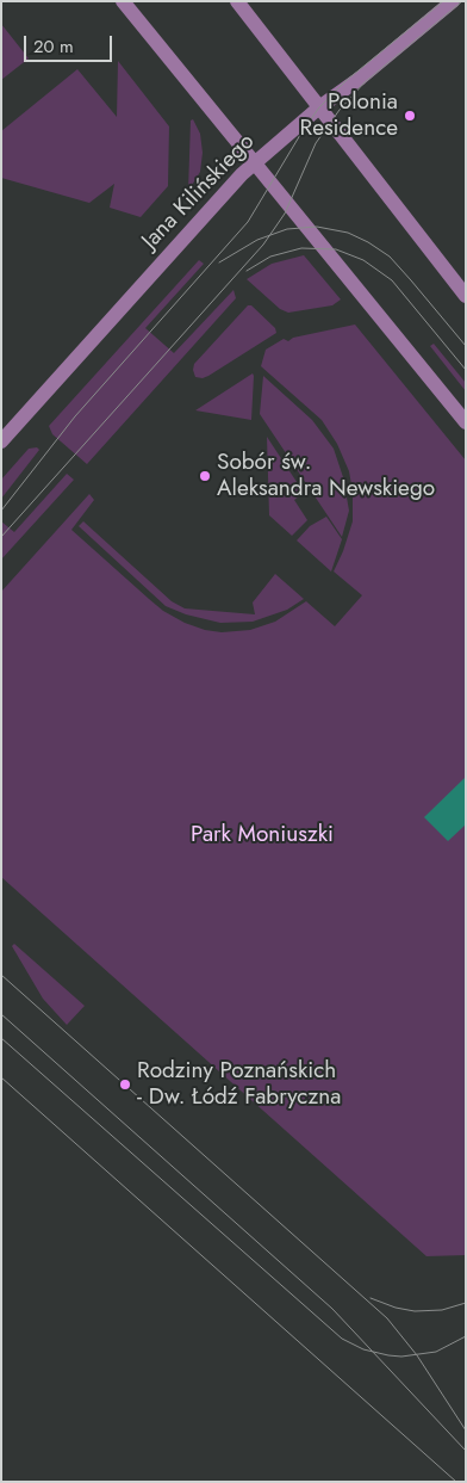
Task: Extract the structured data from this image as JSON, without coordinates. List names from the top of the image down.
{
  "streets": {
    "street": ["Jana Kilińskiego"]
  },
  "parks": ["Park Moniuszki"],
  "places": ["Polonia Residence", "Sobór św. Aleksandra Newskiego", "Rodziny Poznańskich - Dw. Łódź Fabryczna"],
  "scale_bar": "20 m"
}
